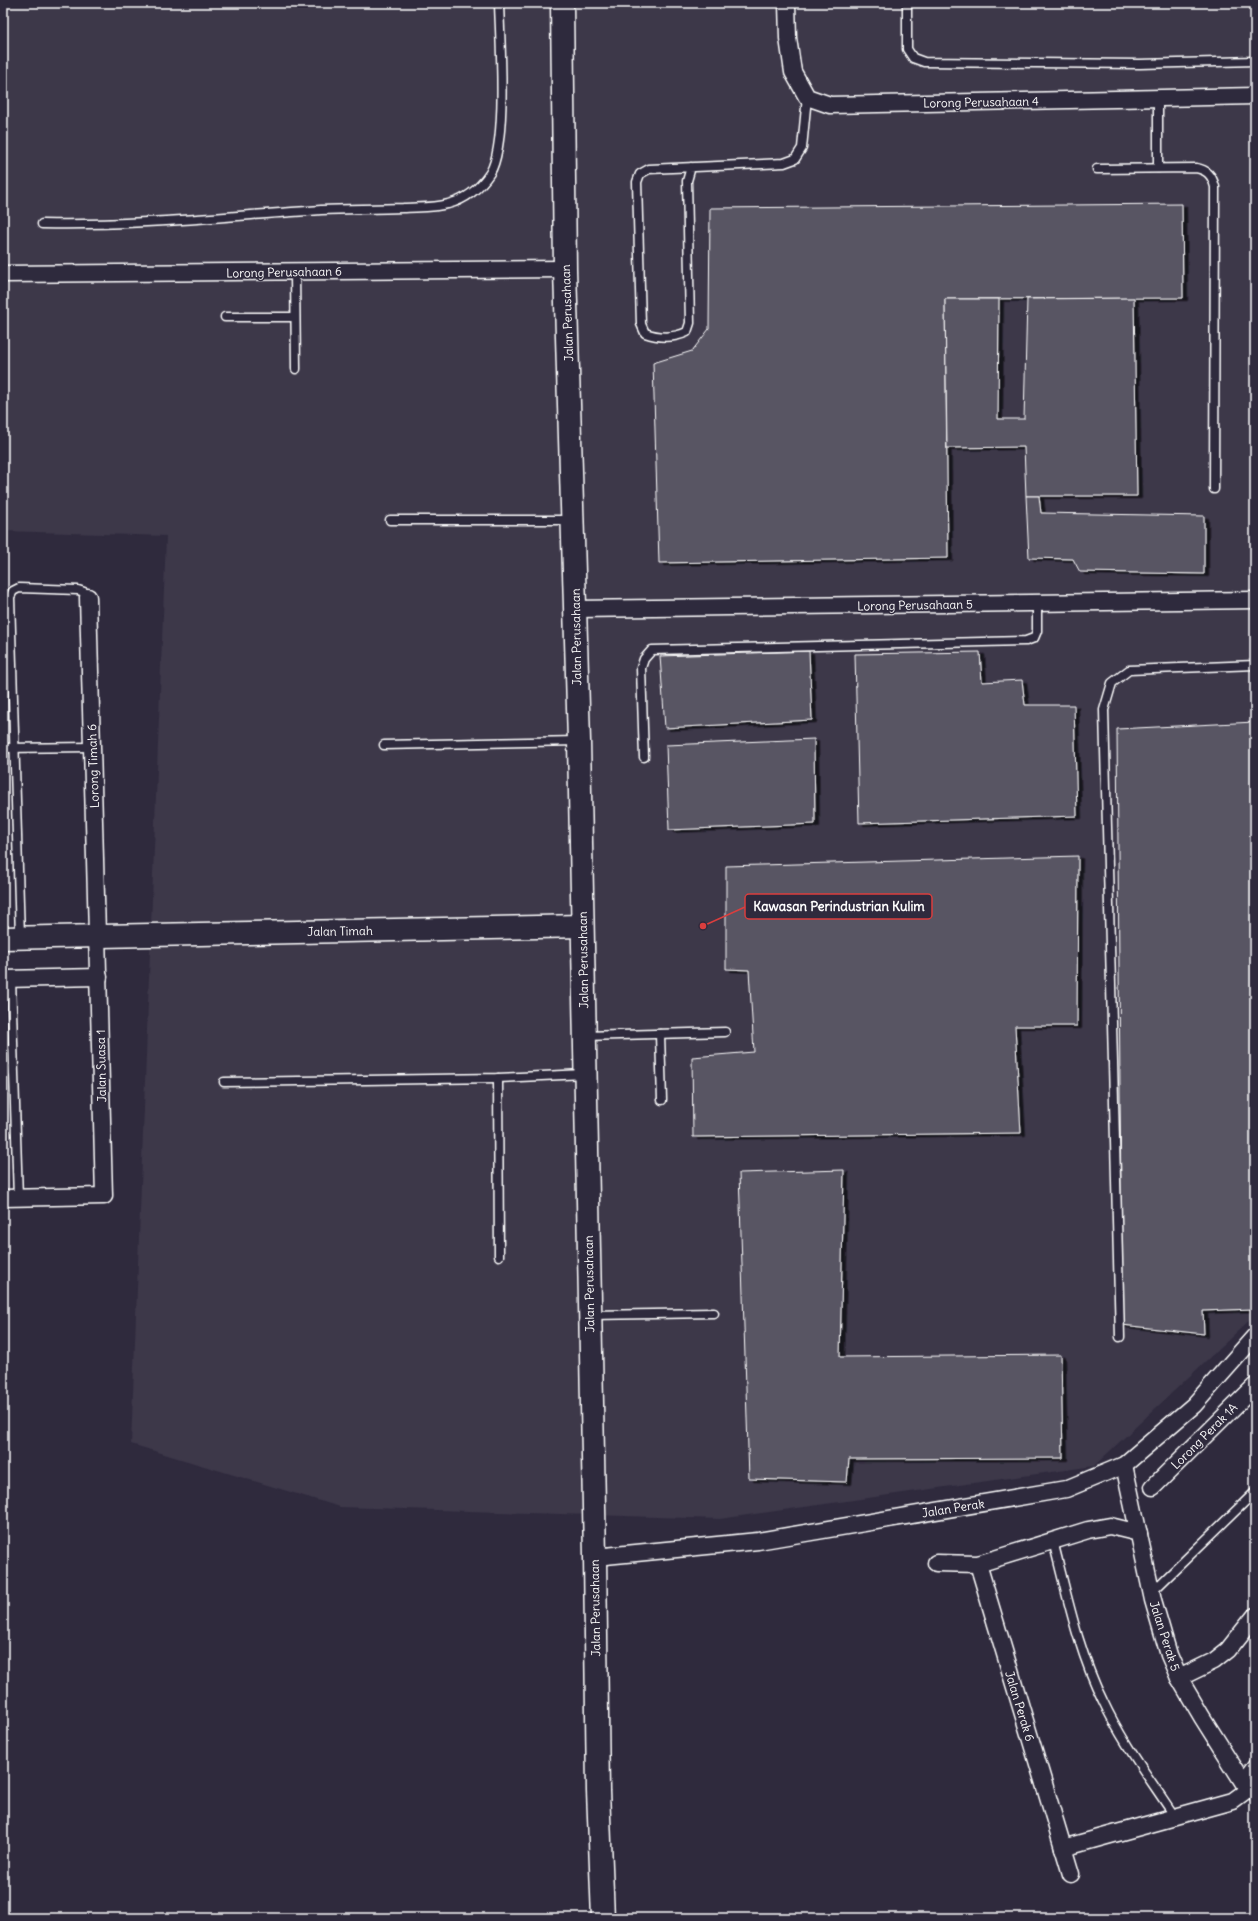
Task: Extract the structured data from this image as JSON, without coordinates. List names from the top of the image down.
{
  "streets": {
    "main road": ["Jalan Perusahaan", "Jalan Timah"],
    "street": [
      "Lorong Perusahaan 4",
      "Lorong Perusahaan 6",
      "Lorong Perusahaan 5",
      "Lorong Timah 6",
      "Jalan Suasa 1",
      "Lorong Perak 1A",
      "Jalan Perak",
      "Jalan Perak 5",
      "Jalan Perak 6"
    ]
  },
  "crossings": [
    ["Lorong Perusahaan 6", "Jalan Perusahaan"],
    ["Jalan Perusahaan", "Lorong Perusahaan 5"],
    ["Jalan Perusahaan", "Jalan Timah"],
    ["Jalan Perusahaan", "Jalan Perak"],
    ["Lorong Timah 6", "Jalan Timah"],
    ["Lorong Timah 6", "Jalan Suasa 1"],
    ["Jalan Timah", "Jalan Suasa 1"],
    ["Jalan Perak", "Jalan Perak 5"]
  ],
  "places": ["Kawasan Perindustrian Kulim"]
}
